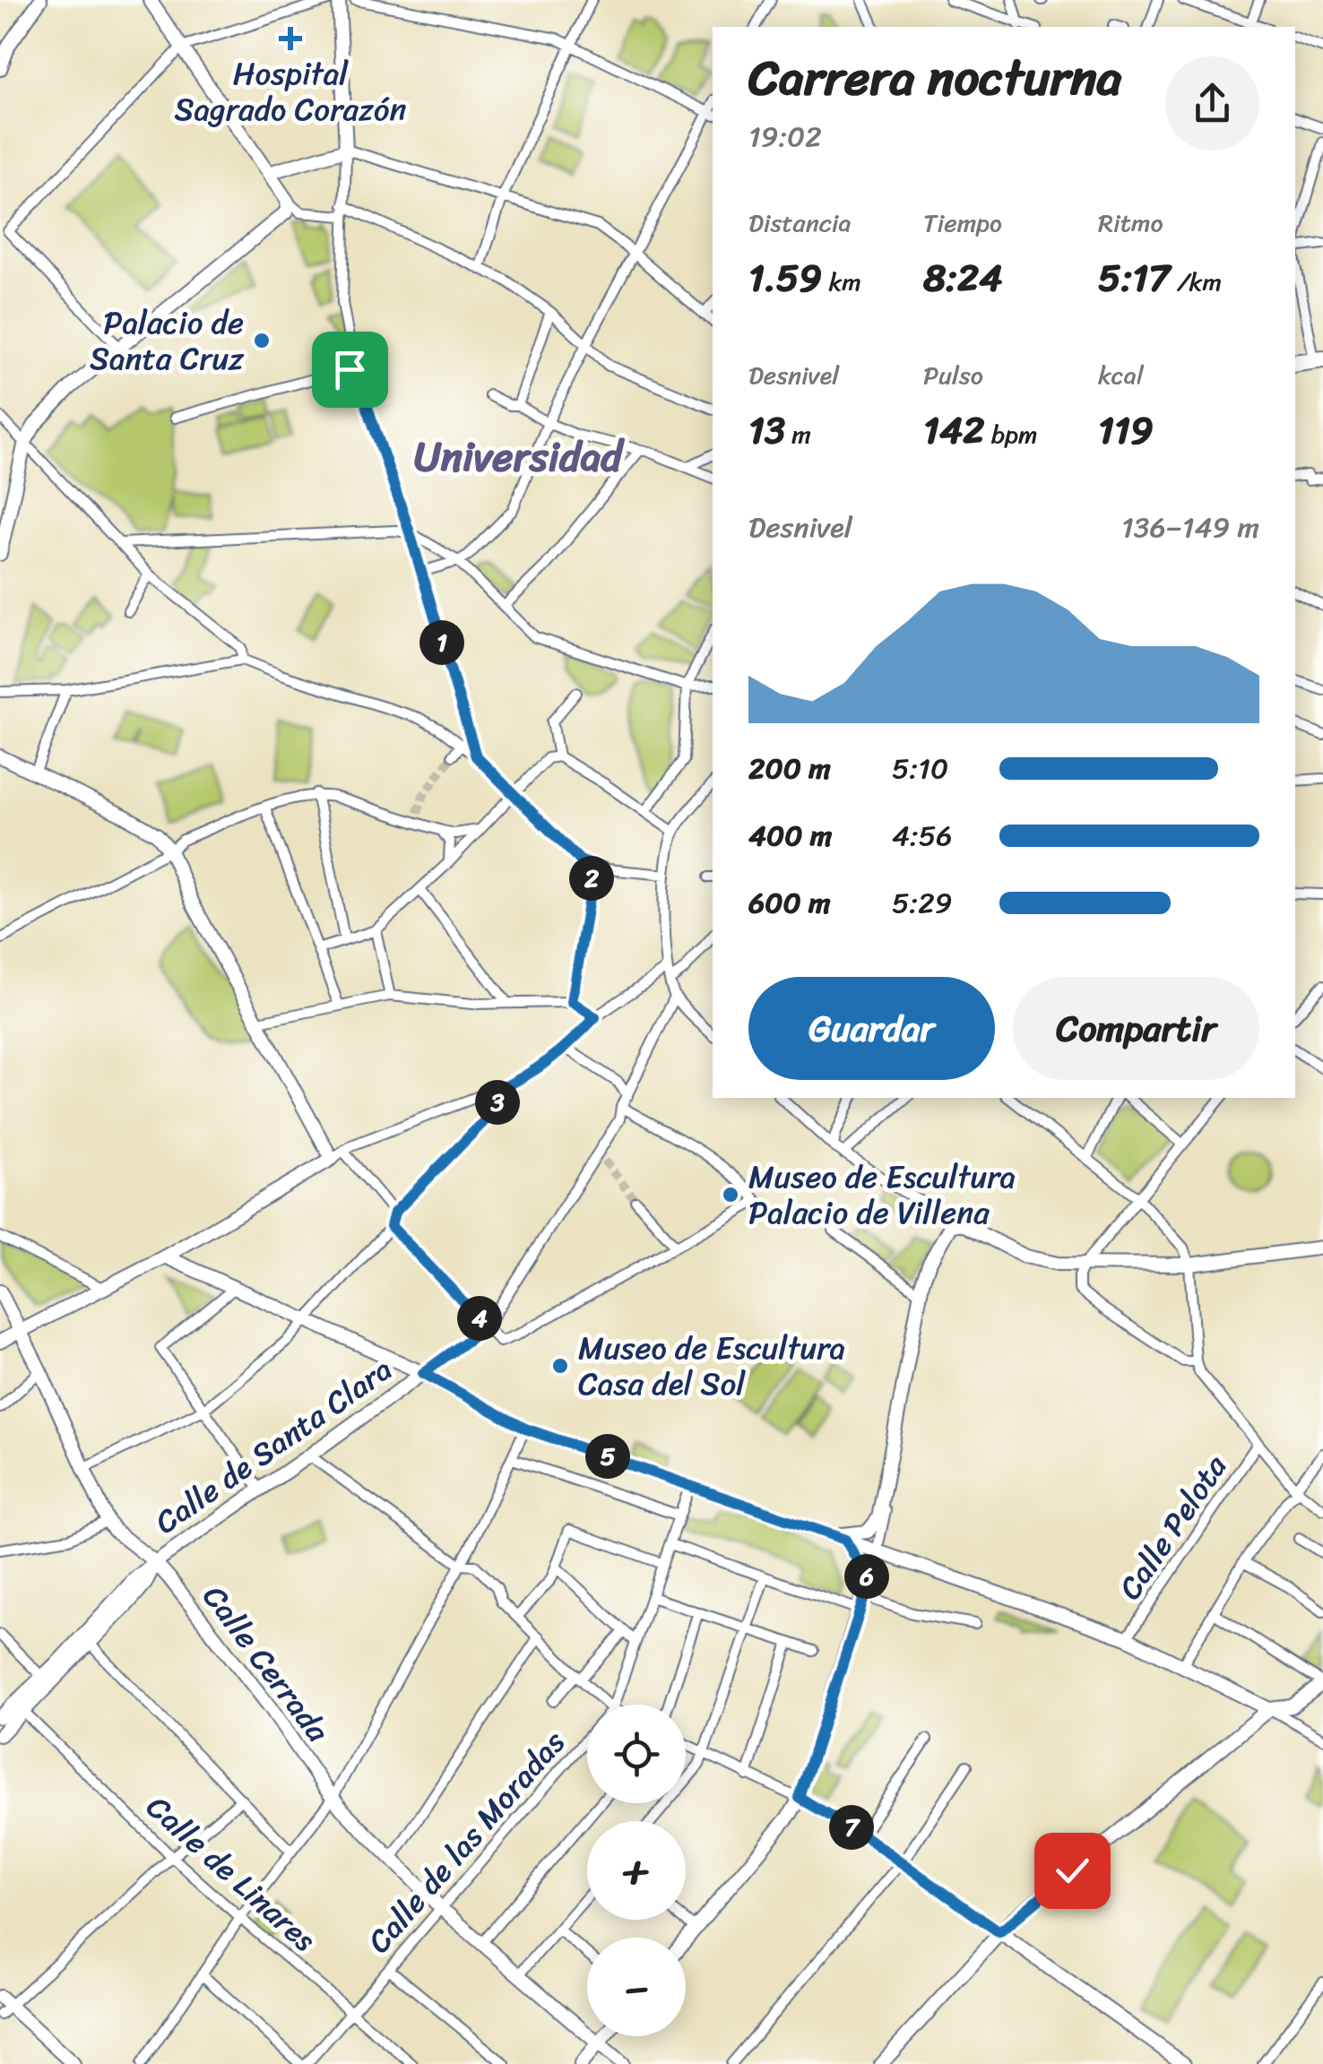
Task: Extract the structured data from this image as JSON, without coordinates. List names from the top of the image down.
{
  "streets": {
    "street": [
      "Calle de Santa Clara",
      "Calle Pelota",
      "Calle Cerrada",
      "Calle de las Moradas",
      "Calle de Linares"
    ]
  },
  "crossings": [
    ["Calle de Santa Clara", "Calle Cerrada"],
    ["Calle Cerrada", "Calle de las Moradas"],
    ["Calle de las Moradas", "Calle de Linares"]
  ],
  "districts": ["Universidad"],
  "places": {
    "health": ["Hospital Sagrado Corazón"],
    "other": ["Palacio de Santa Cruz", "Museo de Escultura Palacio de Villena", "Museo de Escultura Casa del Sol"]
  },
  "page": {
    "heading": ["Carrera nocturna", "19:02"],
    "stats": [
      ["Distancia", "1.59 km"],
      ["Tiempo", "8:24"],
      ["Ritmo", "5:17 /km"],
      ["Desnivel", "13 m"],
      ["Pulso", "142 bpm"],
      ["kcal", "119"]
    ],
    "chart": ["Desnivel", "136–149 m"],
    "pins": [
      "1",
      "2",
      "3",
      "4",
      "5",
      "6",
      "7"
    ],
    "list": [
      {
        "name": "200 m",
        "note": "5:10"
      },
      {
        "name": "400 m",
        "note": "4:56"
      },
      {
        "name": "600 m",
        "note": "5:29"
      }
    ],
    "buttons": ["Guardar", "Compartir"],
    "map_buttons": ["+", "−"]
  }
}
